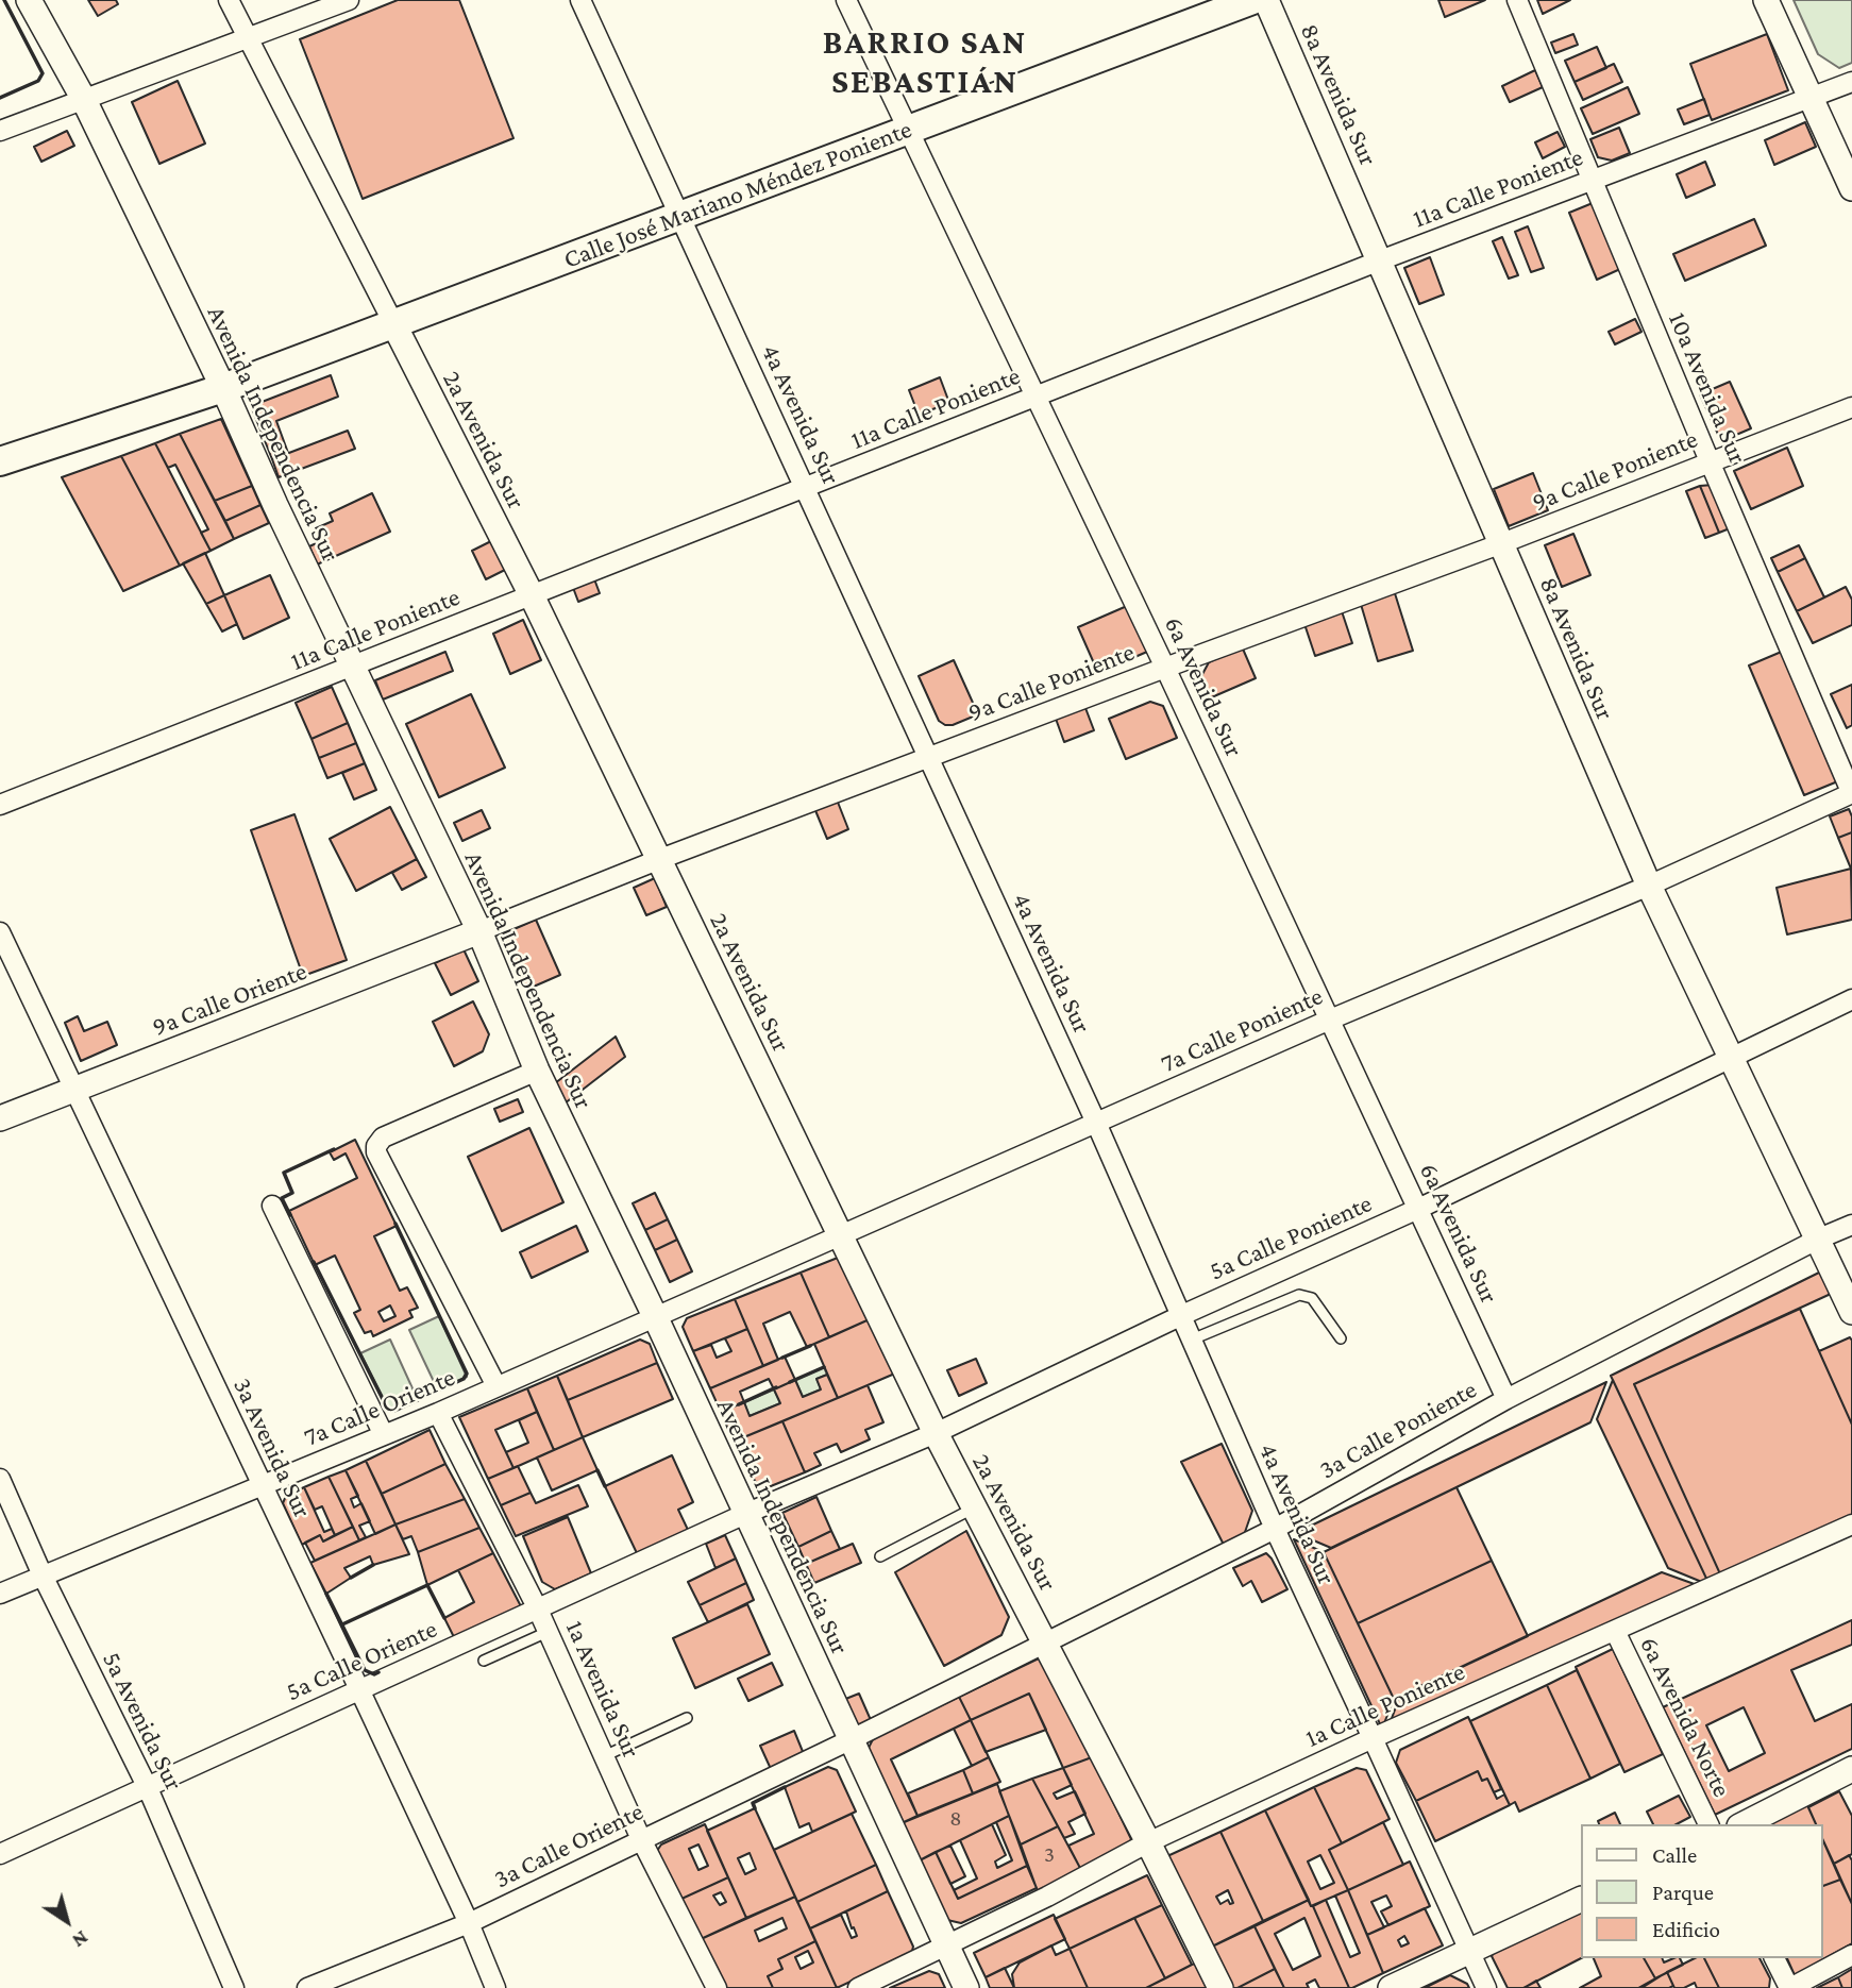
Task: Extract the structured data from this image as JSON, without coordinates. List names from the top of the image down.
{
  "streets": {
    "main road": [
      "8a Avenida Sur",
      "Calle José Mariano Méndez Poniente",
      "Avenida Independencia Sur",
      "2a Avenida Sur",
      "9a Calle Oriente"
    ],
    "street": [
      "11a Calle Poniente",
      "10a Avenida Sur",
      "4a Avenida Sur",
      "9a Calle Poniente",
      "6a Avenida Sur",
      "7a Calle Poniente",
      "5a Calle Poniente",
      "7a Calle Oriente",
      "3a Calle Poniente",
      "3a Avenida Sur",
      "5a Calle Oriente",
      "1a Avenida Sur",
      "1a Calle Poniente",
      "6a Avenida Norte",
      "5a Avenida Sur",
      "3a Calle Oriente"
    ]
  },
  "crossings": [
    ["8a Avenida Sur", "11a Calle Poniente"],
    ["8a Avenida Sur", "9a Calle Poniente"],
    ["8a Avenida Sur", "7a Calle Poniente"],
    ["8a Avenida Sur", "5a Calle Poniente"],
    ["8a Avenida Sur", "3a Calle Poniente"],
    ["11a Calle Poniente", "10a Avenida Sur"],
    ["11a Calle Poniente", "4a Avenida Sur"],
    ["11a Calle Poniente", "Avenida Independencia Sur"],
    ["11a Calle Poniente", "2a Avenida Sur"],
    ["11a Calle Poniente", "6a Avenida Sur"],
    ["Calle José Mariano Méndez Poniente", "4a Avenida Sur"],
    ["Calle José Mariano Méndez Poniente", "Avenida Independencia Sur"],
    ["Calle José Mariano Méndez Poniente", "2a Avenida Sur"],
    ["Calle José Mariano Méndez Poniente", "6a Avenida Sur"],
    ["10a Avenida Sur", "9a Calle Poniente"],
    ["10a Avenida Sur", "7a Calle Poniente"],
    ["4a Avenida Sur", "9a Calle Poniente"],
    ["4a Avenida Sur", "7a Calle Poniente"],
    ["4a Avenida Sur", "5a Calle Poniente"],
    ["4a Avenida Sur", "3a Calle Poniente"],
    ["4a Avenida Sur", "1a Calle Poniente"],
    ["Avenida Independencia Sur", "9a Calle Poniente"],
    ["Avenida Independencia Sur", "9a Calle Oriente"],
    ["Avenida Independencia Sur", "7a Calle Poniente"],
    ["Avenida Independencia Sur", "5a Calle Poniente"],
    ["Avenida Independencia Sur", "7a Calle Oriente"],
    ["Avenida Independencia Sur", "3a Calle Poniente"],
    ["Avenida Independencia Sur", "5a Calle Oriente"],
    ["Avenida Independencia Sur", "1a Calle Poniente"],
    ["Avenida Independencia Sur", "3a Calle Oriente"],
    ["2a Avenida Sur", "9a Calle Poniente"],
    ["2a Avenida Sur", "7a Calle Poniente"],
    ["2a Avenida Sur", "5a Calle Poniente"],
    ["2a Avenida Sur", "3a Calle Poniente"],
    ["2a Avenida Sur", "1a Calle Poniente"],
    ["9a Calle Poniente", "6a Avenida Sur"],
    ["9a Calle Poniente", "9a Calle Oriente"],
    ["6a Avenida Sur", "7a Calle Poniente"],
    ["6a Avenida Sur", "5a Calle Poniente"],
    ["6a Avenida Sur", "3a Calle Poniente"],
    ["9a Calle Oriente", "3a Avenida Sur"],
    ["7a Calle Poniente", "7a Calle Oriente"],
    ["5a Calle Poniente", "5a Calle Oriente"],
    ["7a Calle Oriente", "3a Avenida Sur"],
    ["7a Calle Oriente", "1a Avenida Sur"],
    ["7a Calle Oriente", "5a Avenida Sur"],
    ["3a Calle Poniente", "3a Calle Oriente"],
    ["3a Avenida Sur", "5a Calle Oriente"],
    ["3a Avenida Sur", "3a Calle Oriente"],
    ["5a Calle Oriente", "1a Avenida Sur"],
    ["5a Calle Oriente", "5a Avenida Sur"],
    ["1a Avenida Sur", "3a Calle Oriente"],
    ["1a Calle Poniente", "6a Avenida Norte"]
  ],
  "districts": ["BARRIO SAN SEBASTIÁN"],
  "house_numbers": ["8", "3"],
  "legend": ["Calle", "Parque", "Edificio"],
  "north": "bottom right"
}
